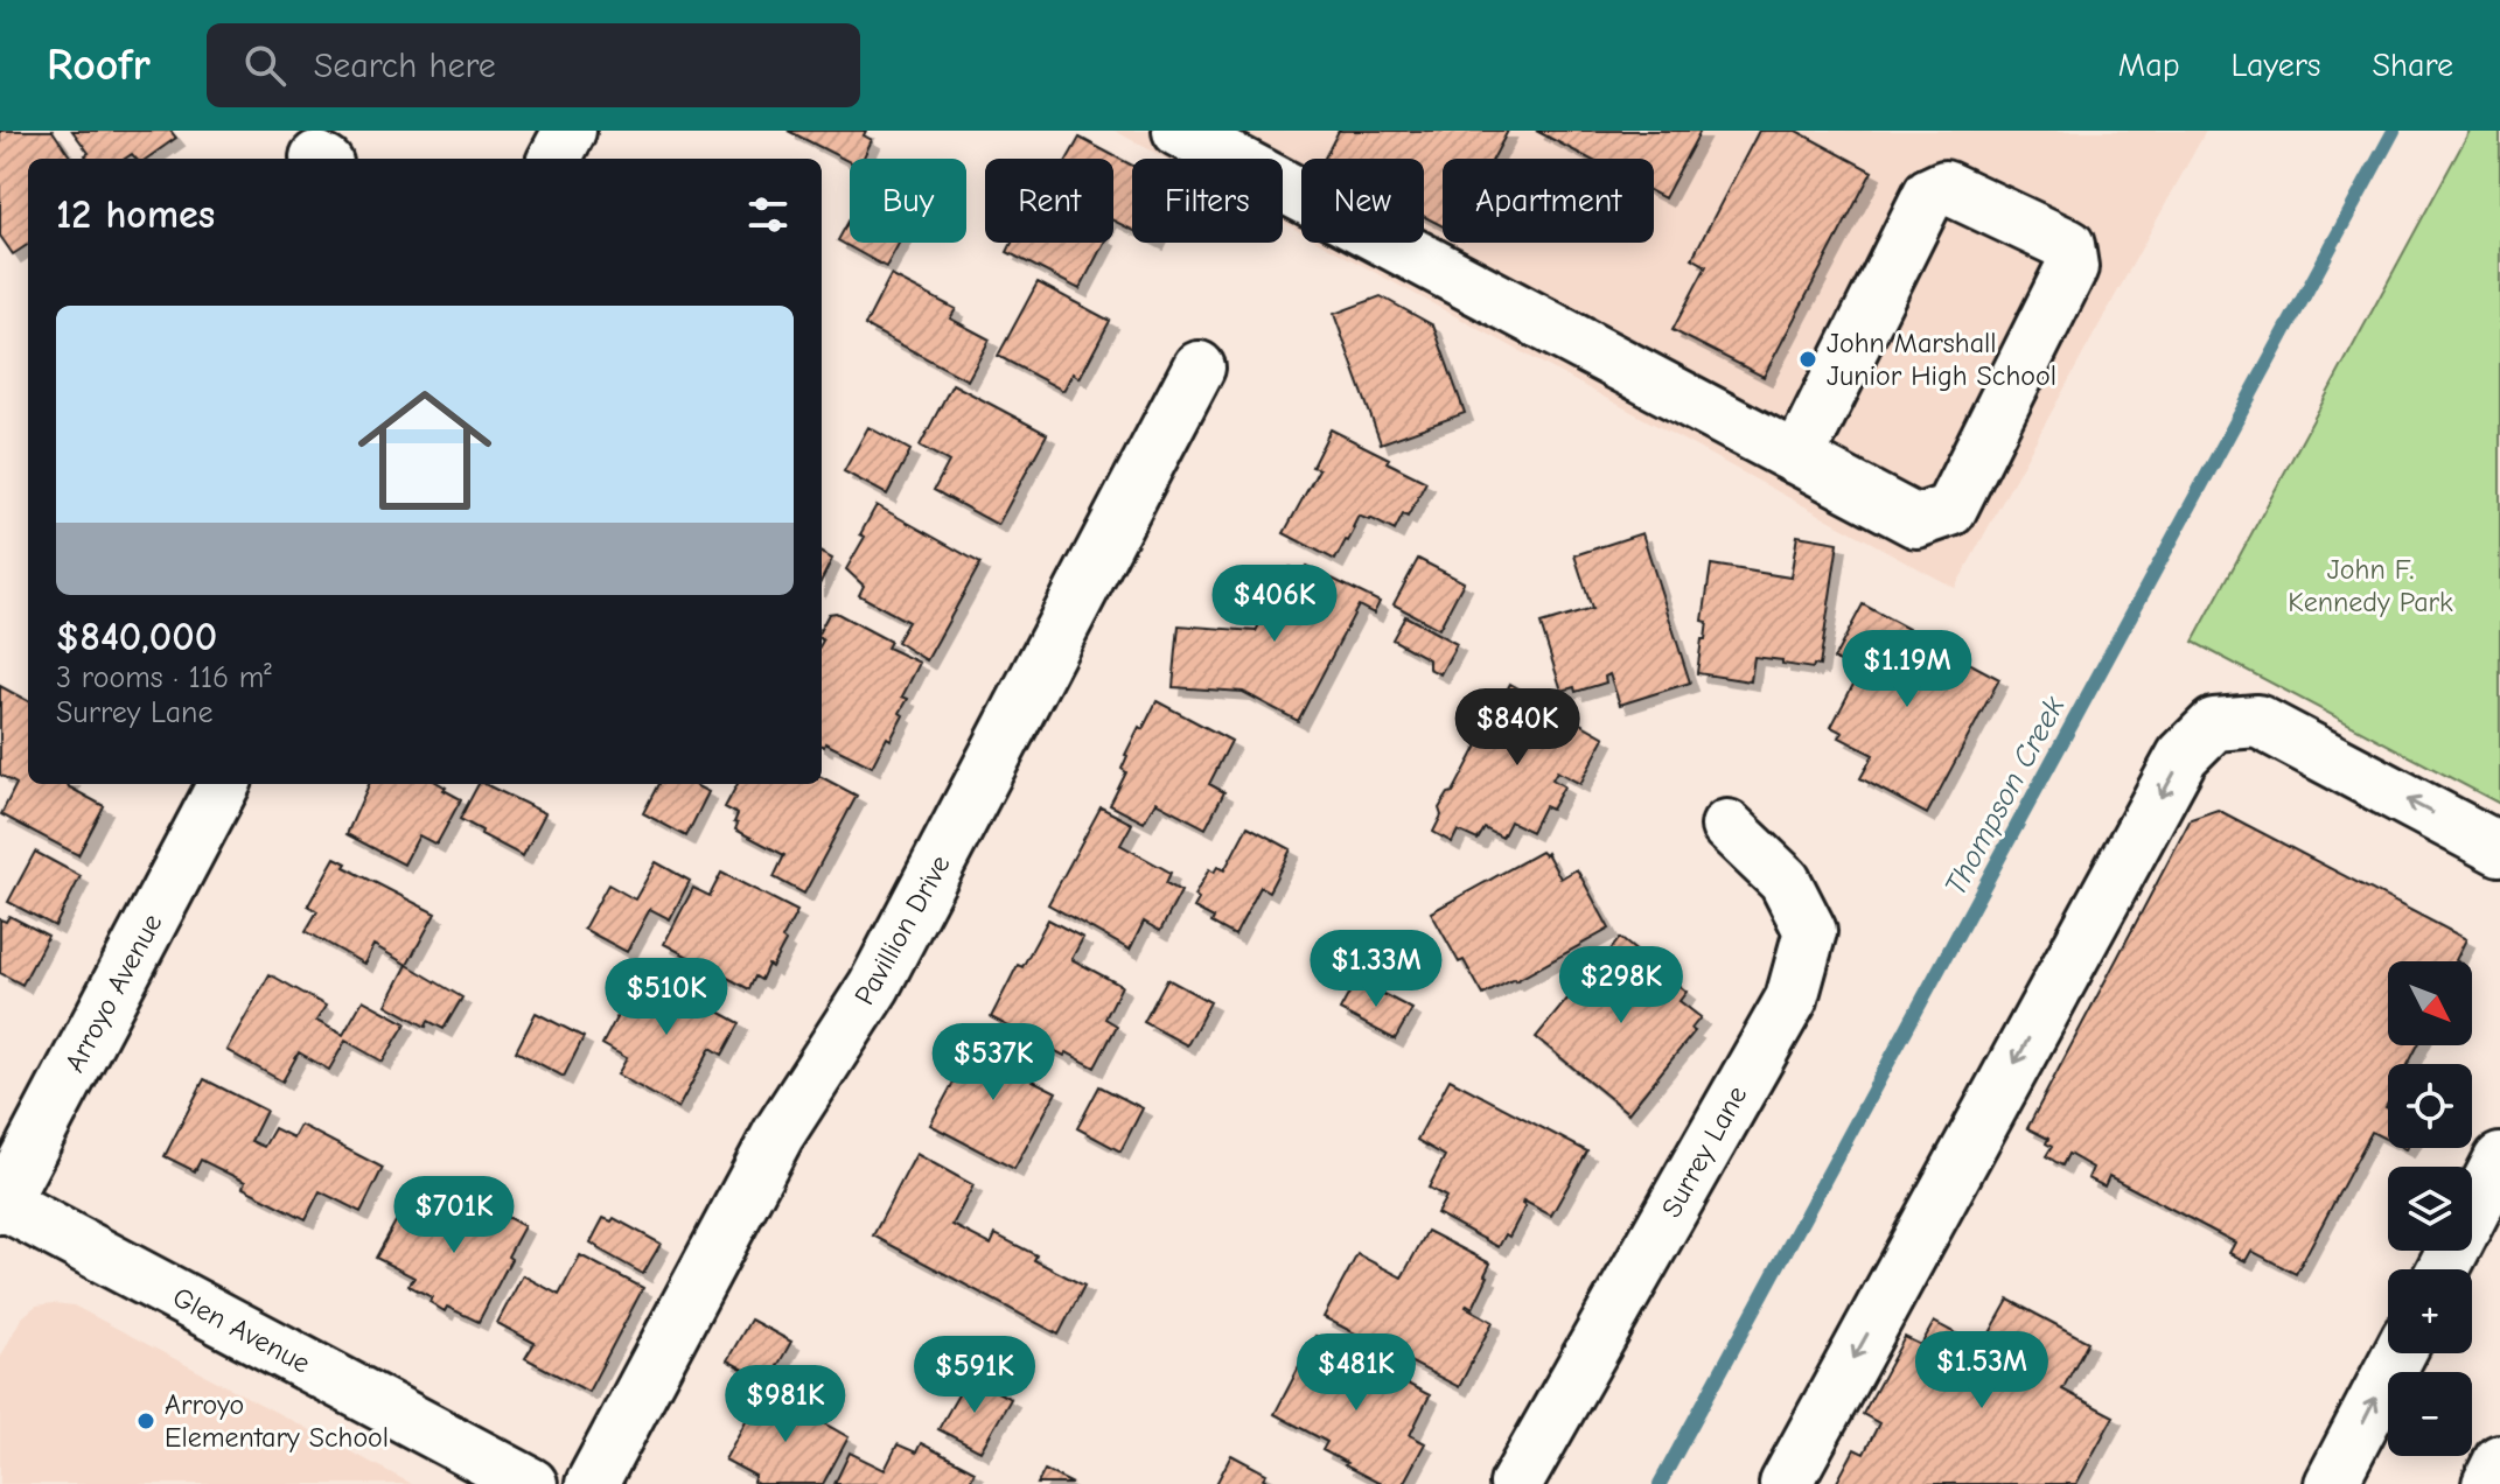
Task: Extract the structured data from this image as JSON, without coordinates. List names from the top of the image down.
{
  "streets": {
    "street": [
      "Pavillion Drive",
      "Arroyo Avenue",
      "Surrey Lane",
      "Glen Avenue"
    ]
  },
  "crossings": [
    ["Arroyo Avenue", "Glen Avenue"]
  ],
  "water": ["Thompson Creek"],
  "parks": ["John F. Kennedy Park"],
  "places": ["John Marshall Junior High School", "Arroyo Elementary School"],
  "north": "bottom right",
  "page": {
    "header": "Roofr",
    "search": "Search here",
    "nav": ["Map", "Layers", "Share"],
    "chip": [
      "Buy",
      "Rent",
      "Filters",
      "New",
      "Apartment"
    ],
    "heading": "12 homes",
    "list": [
      {
        "name": "$840,000",
        "note": "3 rooms · 116 m² · Surrey Lane"
      }
    ],
    "price": [
      "$406K",
      "$1.19M",
      "$840K",
      "$1.33M",
      "$298K",
      "$510K",
      "$537K",
      "$701K",
      "$1.53M",
      "$481K",
      "$591K",
      "$981K"
    ],
    "map_buttons": ["+", "−"]
  }
}
